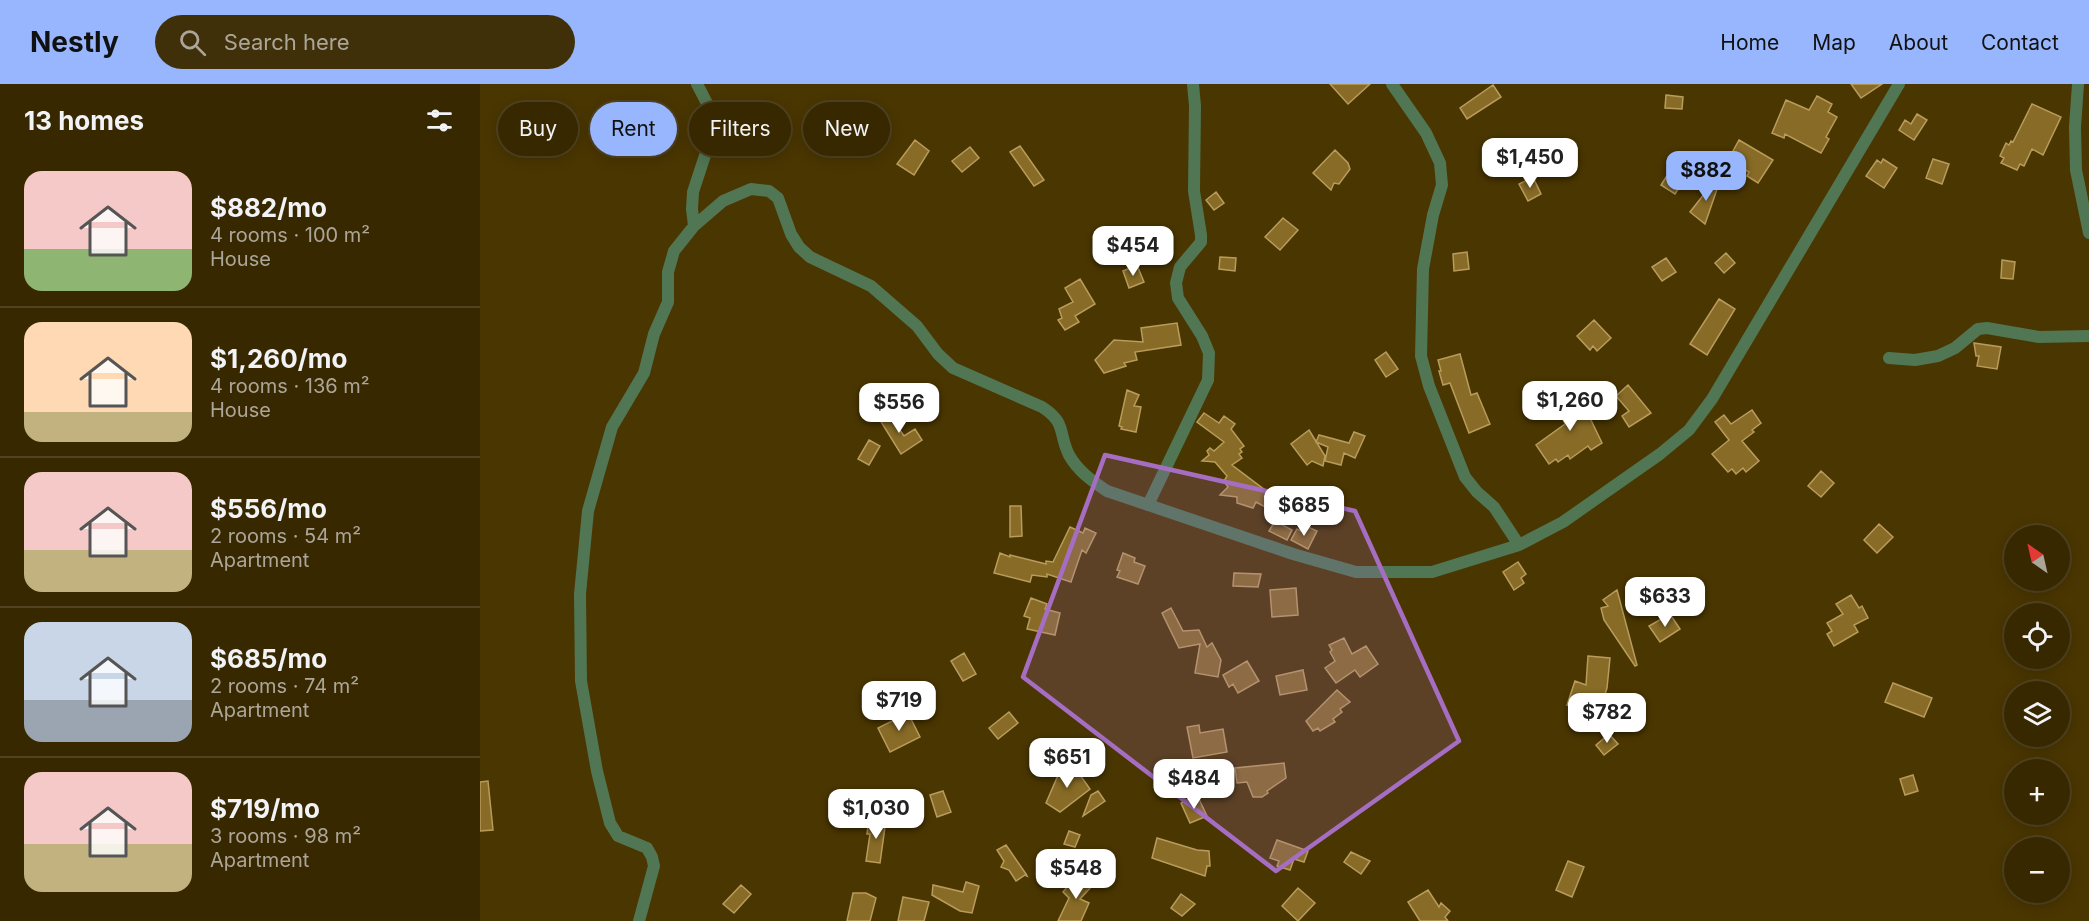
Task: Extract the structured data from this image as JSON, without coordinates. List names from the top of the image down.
{
  "north": "top left",
  "page": {
    "header": "Nestly",
    "search": "Search here",
    "nav": [
      "Home",
      "Map",
      "About",
      "Contact"
    ],
    "heading": "13 homes",
    "chip": [
      "Buy",
      "Rent",
      "Filters",
      "New"
    ],
    "price": [
      "$1,450",
      "$882",
      "$454",
      "$1,260",
      "$556",
      "$685",
      "$633",
      "$719",
      "$782",
      "$651",
      "$484",
      "$1,030",
      "$548"
    ],
    "list": [
      {
        "name": "$882/mo",
        "note": "4 rooms · 100 m² · House"
      },
      {
        "name": "$1,260/mo",
        "note": "4 rooms · 136 m² · House"
      },
      {
        "name": "$556/mo",
        "note": "2 rooms · 54 m² · Apartment"
      },
      {
        "name": "$685/mo",
        "note": "2 rooms · 74 m² · Apartment"
      },
      {
        "name": "$719/mo",
        "note": "3 rooms · 98 m² · Apartment"
      }
    ],
    "map_buttons": ["+", "−"]
  }
}
